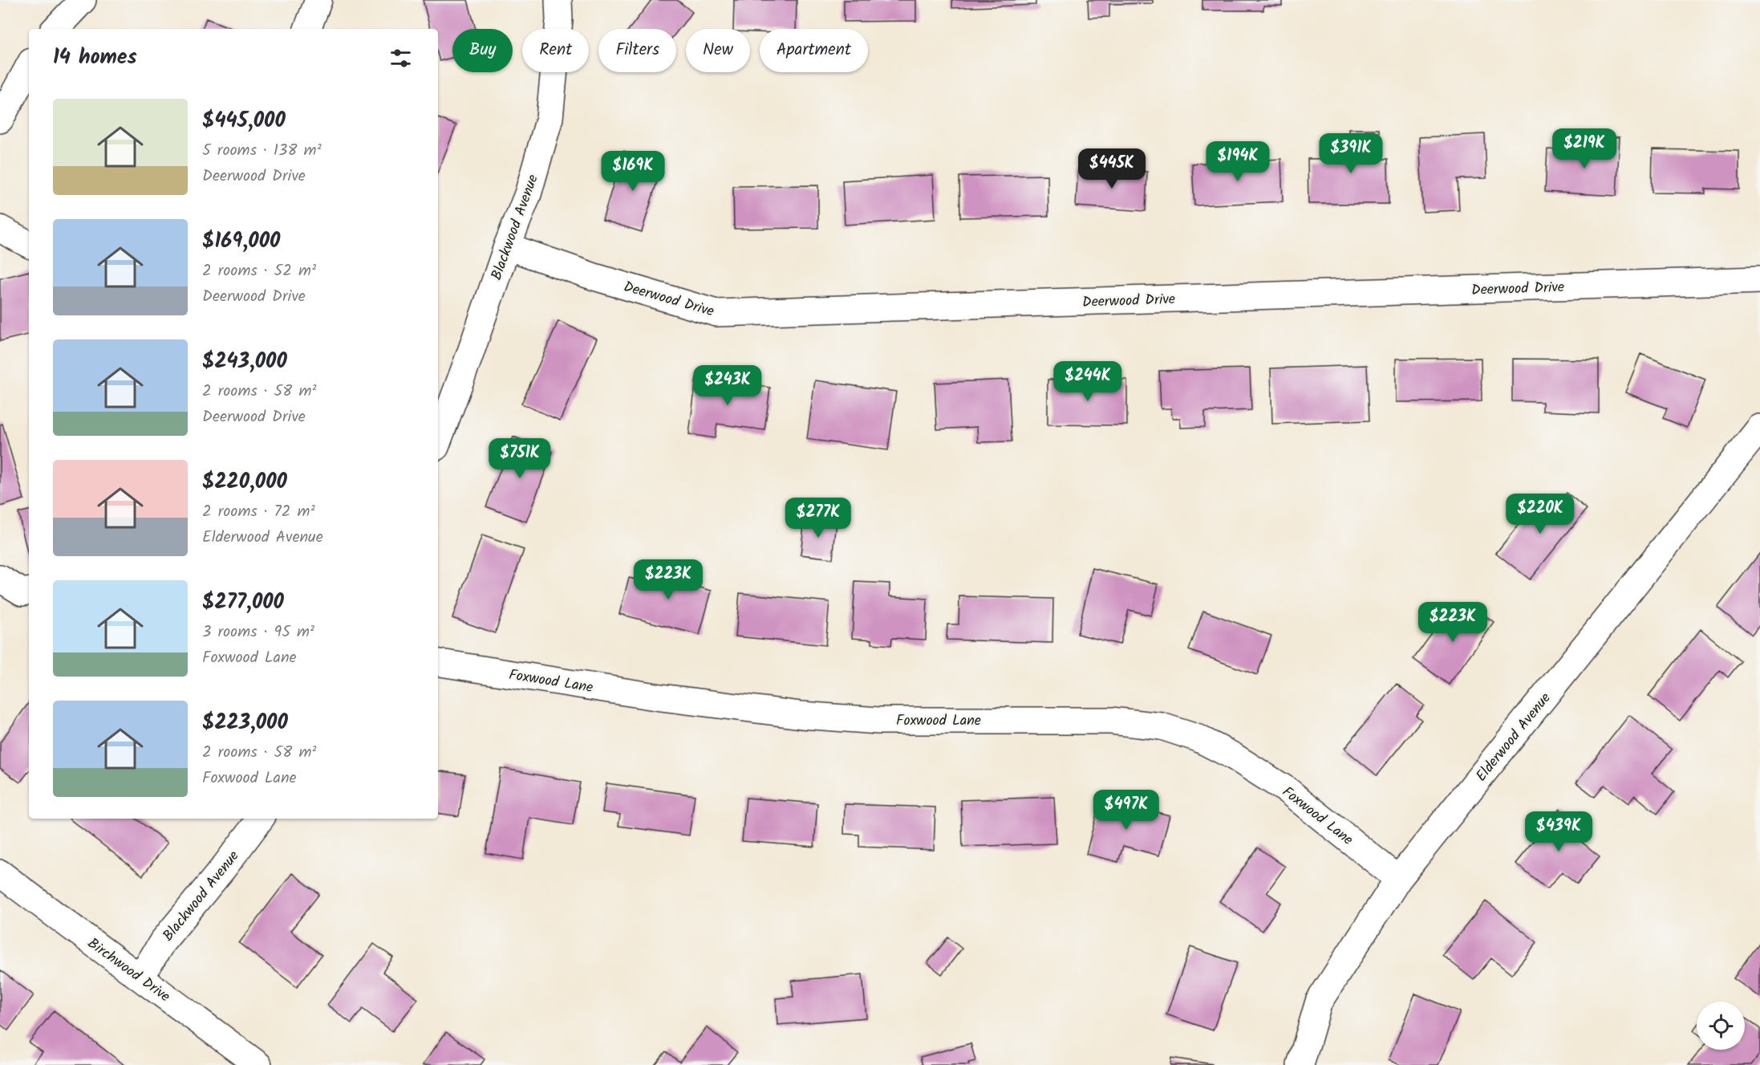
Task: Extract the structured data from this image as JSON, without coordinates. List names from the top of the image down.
{
  "streets": {
    "street": [
      "Blackwood Avenue",
      "Deerwood Drive",
      "Foxwood Lane",
      "Elderwood Avenue",
      "Birchwood Drive"
    ]
  },
  "crossings": [
    ["Blackwood Avenue", "Deerwood Drive"],
    ["Blackwood Avenue", "Birchwood Drive"],
    ["Foxwood Lane", "Elderwood Avenue"]
  ],
  "page": {
    "chip": [
      "Buy",
      "Rent",
      "Filters",
      "New",
      "Apartment"
    ],
    "heading": "14 homes",
    "list": [
      {
        "name": "$445,000",
        "note": "5 rooms · 138 m² · Deerwood Drive"
      },
      {
        "name": "$169,000",
        "note": "2 rooms · 52 m² · Deerwood Drive"
      },
      {
        "name": "$243,000",
        "note": "2 rooms · 58 m² · Deerwood Drive"
      },
      {
        "name": "$220,000",
        "note": "2 rooms · 72 m² · Elderwood Avenue"
      },
      {
        "name": "$277,000",
        "note": "3 rooms · 95 m² · Foxwood Lane"
      },
      {
        "name": "$223,000",
        "note": "2 rooms · 58 m² · Foxwood Lane"
      }
    ],
    "price": [
      "$219K",
      "$391K",
      "$194K",
      "$445K",
      "$169K",
      "$244K",
      "$243K",
      "$751K",
      "$220K",
      "$277K",
      "$223K",
      "$223K",
      "$497K",
      "$439K"
    ]
  }
}
